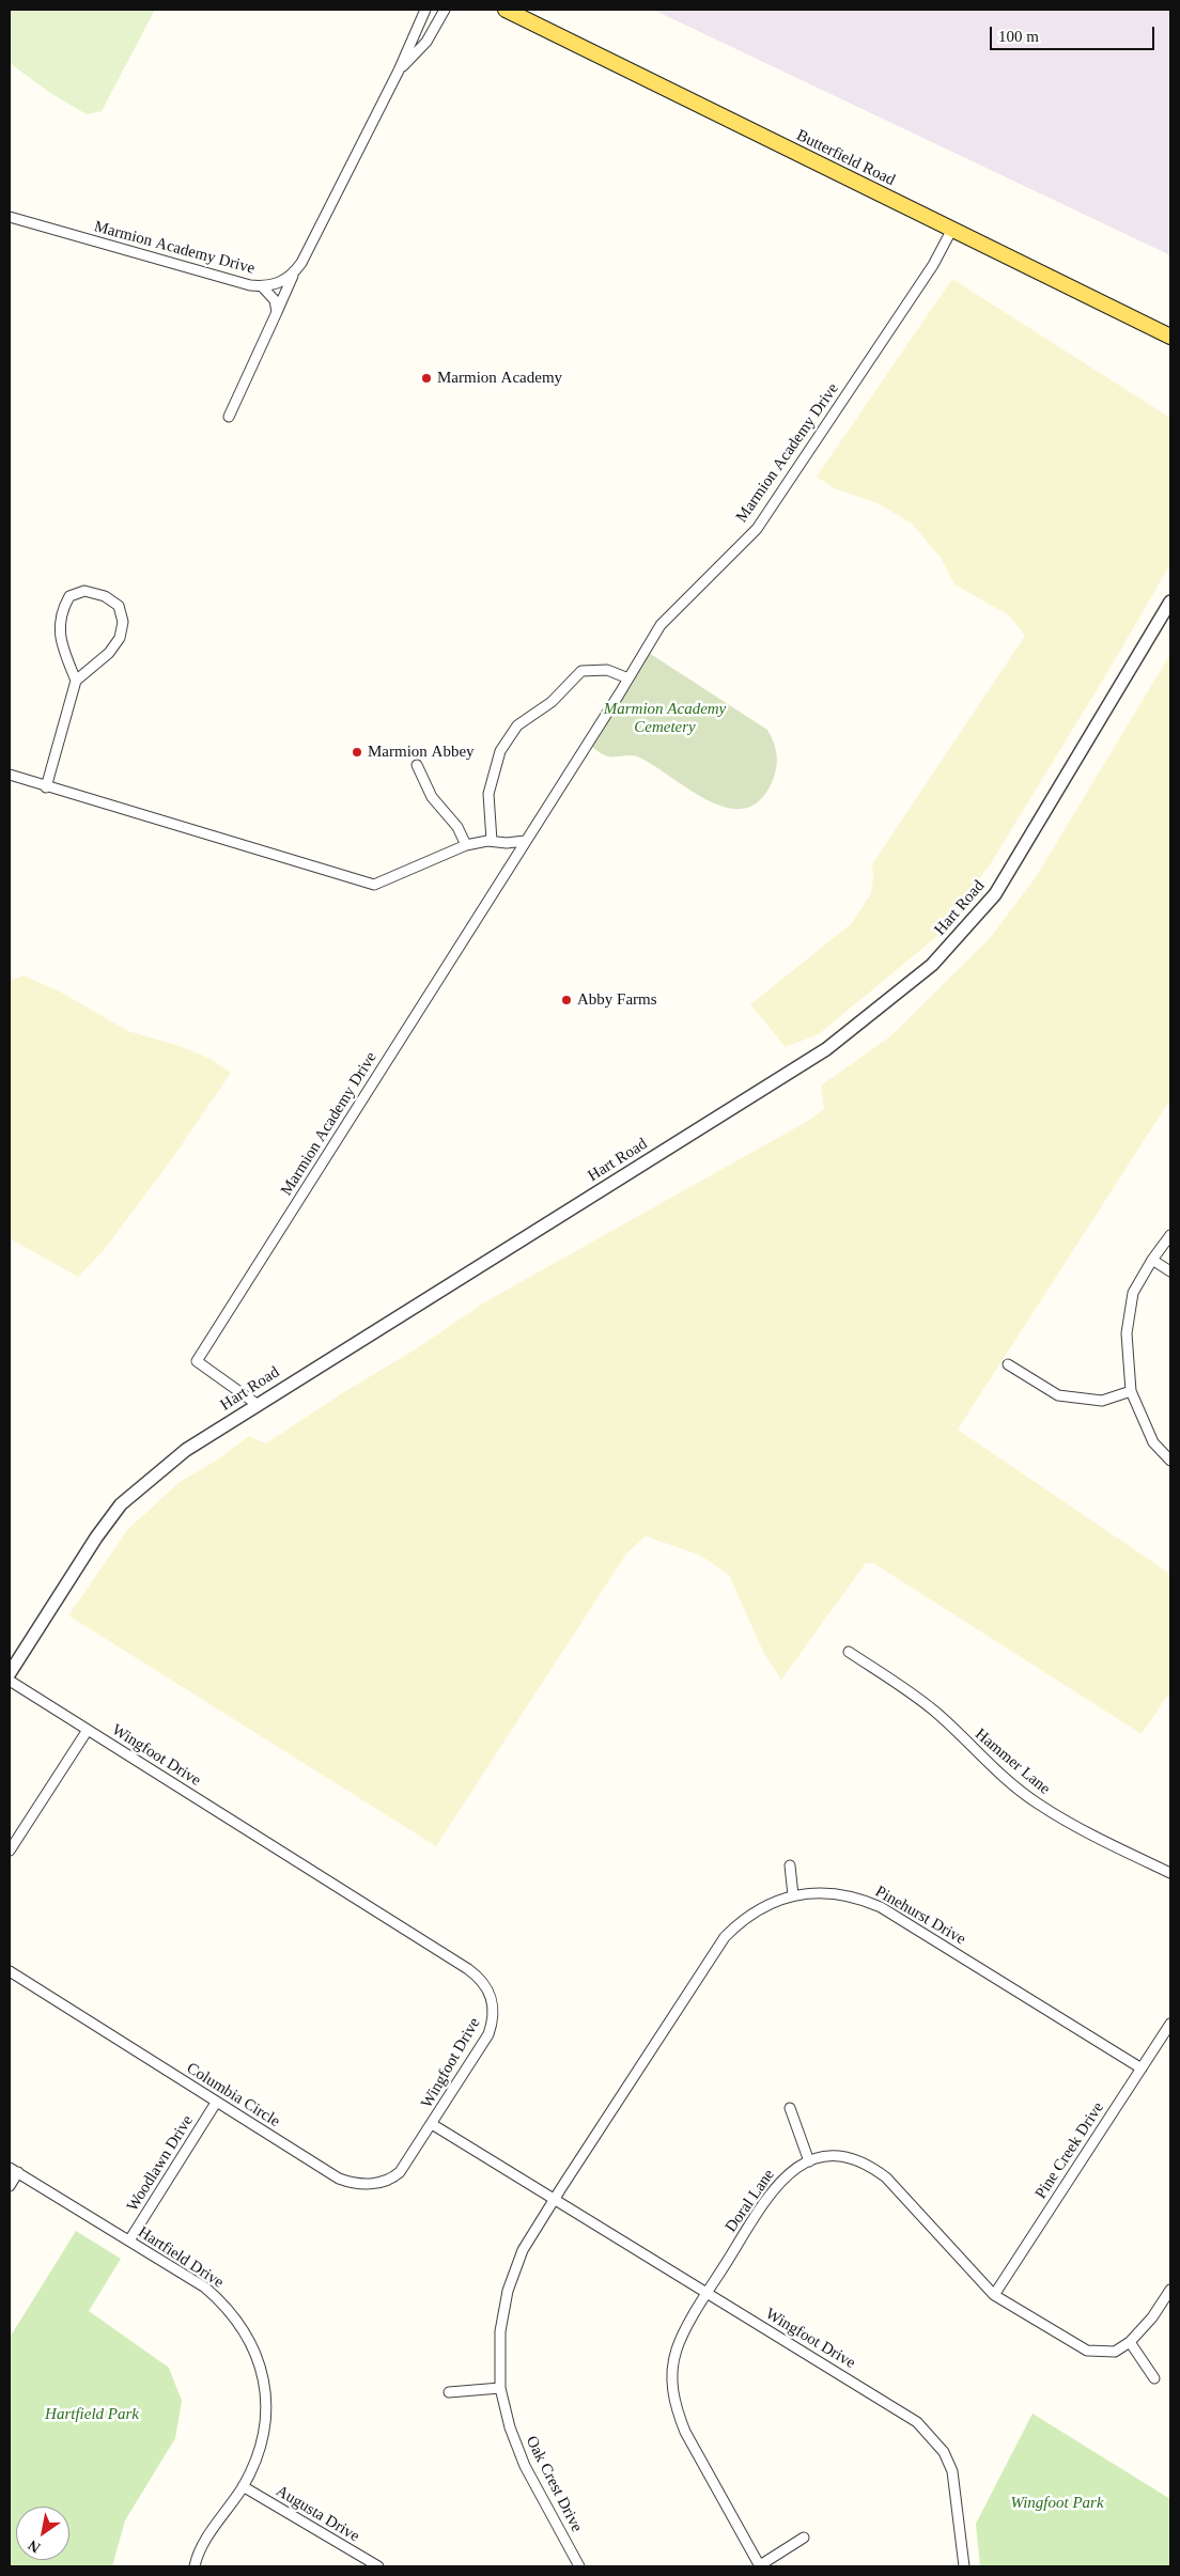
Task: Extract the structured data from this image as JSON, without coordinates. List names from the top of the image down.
{
  "streets": {
    "main road": ["Butterfield Road"],
    "street": [
      "Marmion Academy Drive",
      "Hart Road",
      "Wingfoot Drive",
      "Hammer Lane",
      "Pinehurst Drive",
      "Columbia Circle",
      "Pine Creek Drive",
      "Woodlawn Drive",
      "Doral Lane",
      "Hartfield Drive",
      "Oak Crest Drive",
      "Augusta Drive"
    ]
  },
  "crossings": [
    ["Butterfield Road", "Marmion Academy Drive"],
    ["Marmion Academy Drive", "Hart Road"],
    ["Wingfoot Drive", "Pinehurst Drive"],
    ["Wingfoot Drive", "Columbia Circle"],
    ["Wingfoot Drive", "Doral Lane"],
    ["Wingfoot Drive", "Oak Crest Drive"],
    ["Pinehurst Drive", "Pine Creek Drive"],
    ["Pinehurst Drive", "Oak Crest Drive"],
    ["Columbia Circle", "Woodlawn Drive"],
    ["Pine Creek Drive", "Doral Lane"],
    ["Woodlawn Drive", "Hartfield Drive"],
    ["Hartfield Drive", "Augusta Drive"]
  ],
  "parks": ["Marmion Academy Cemetery", "Hartfield Park", "Wingfoot Park"],
  "places": ["Marmion Academy", "Marmion Abbey", "Abby Farms"],
  "scale_bar": "100 m",
  "north": "bottom left"
}
